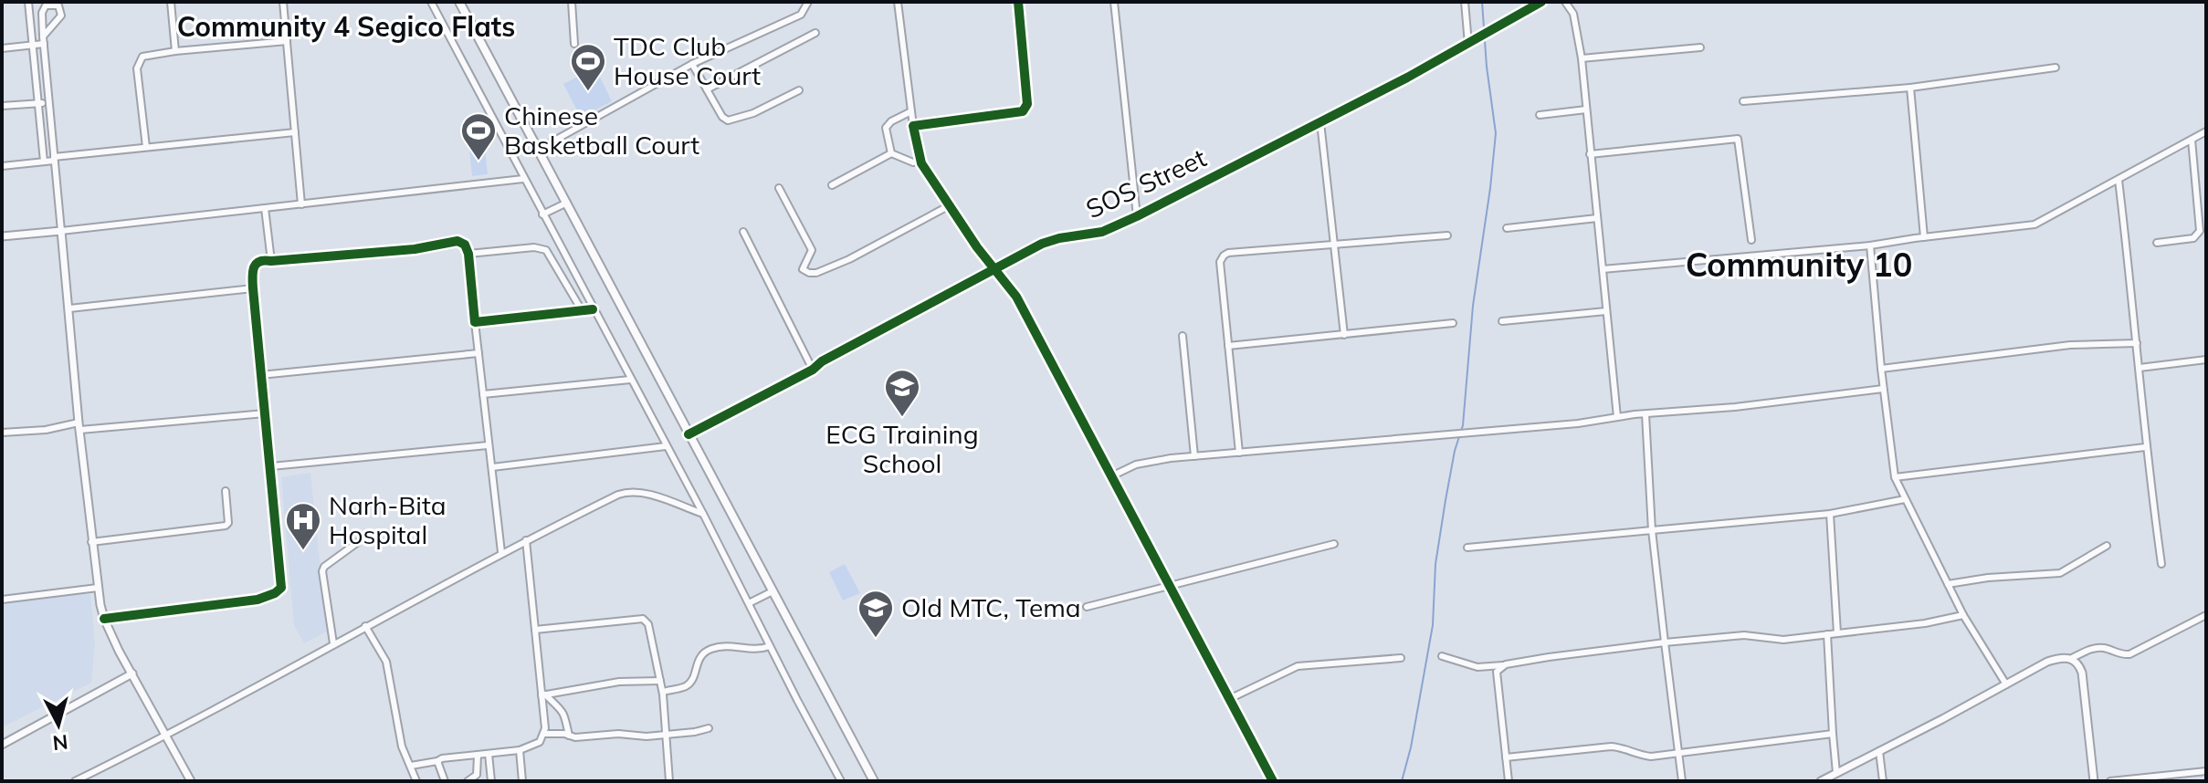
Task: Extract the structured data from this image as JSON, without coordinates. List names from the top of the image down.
{
  "streets": {
    "street": ["SOS Street"]
  },
  "districts": ["Community 4 Segico Flats", "Community 10"],
  "places": {
    "sports": ["TDC Club House Court", "Chinese Basketball Court"],
    "school or university": ["ECG Training School", "Old MTC, Tema"],
    "hospital": ["Narh-Bita Hospital"]
  },
  "north": "bottom"
}
